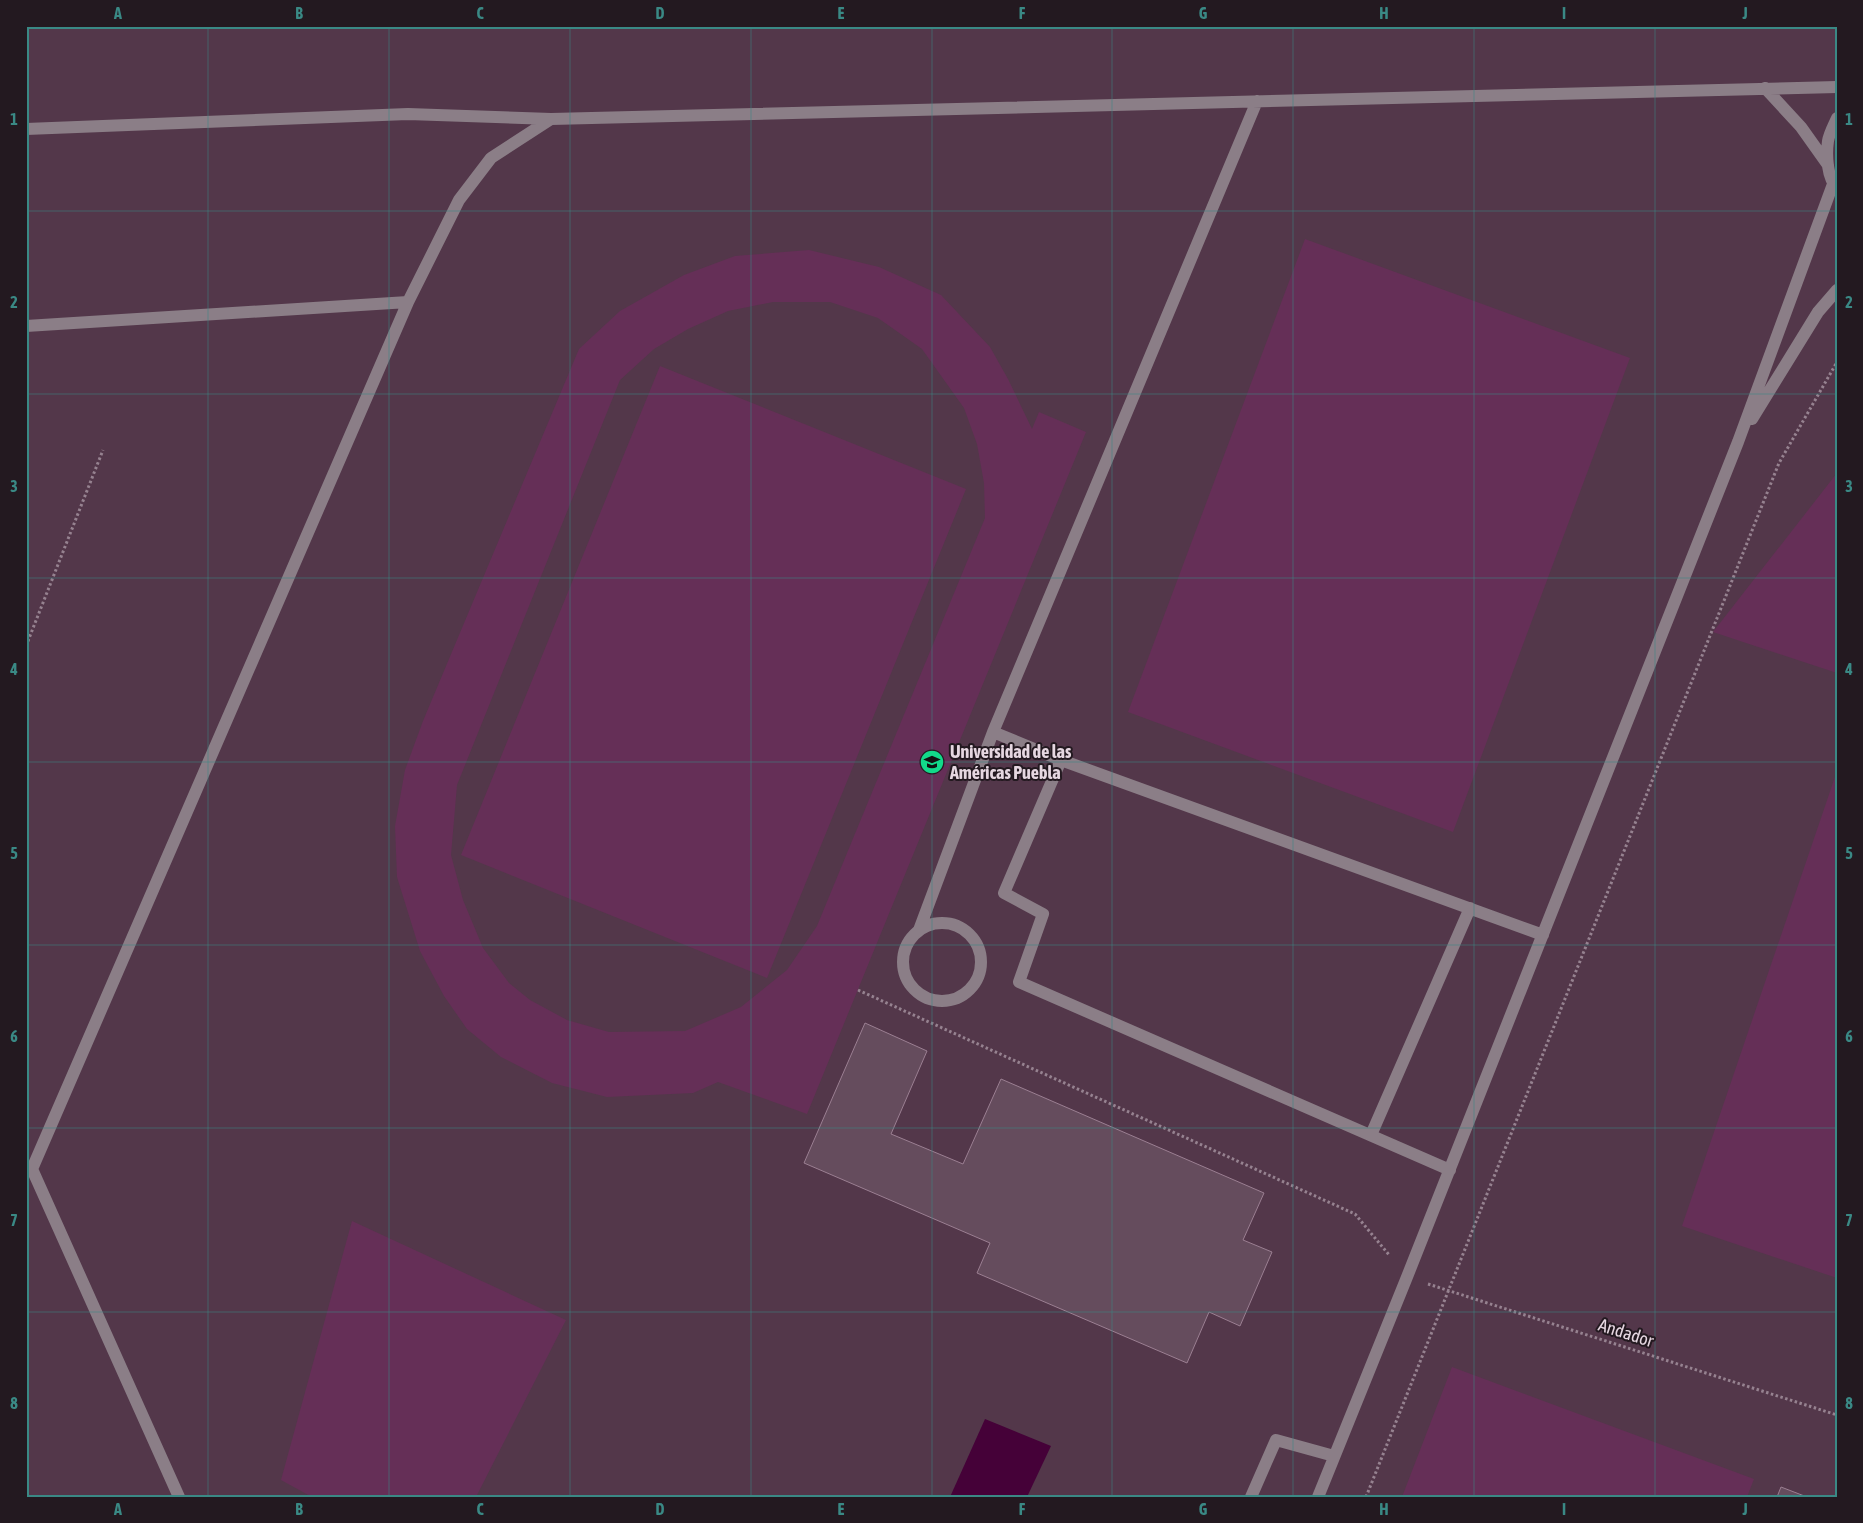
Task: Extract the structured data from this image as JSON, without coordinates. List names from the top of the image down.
{
  "streets": {
    "path": ["Andador"]
  },
  "places": {
    "school or university": ["Universidad de las Américas Puebla"]
  },
  "grid": {
    "columns": [
      "A",
      "B",
      "C",
      "D",
      "E",
      "F",
      "G",
      "H",
      "I",
      "J"
    ],
    "rows": [
      "1",
      "2",
      "3",
      "4",
      "5",
      "6",
      "7",
      "8"
    ]
  }
}
